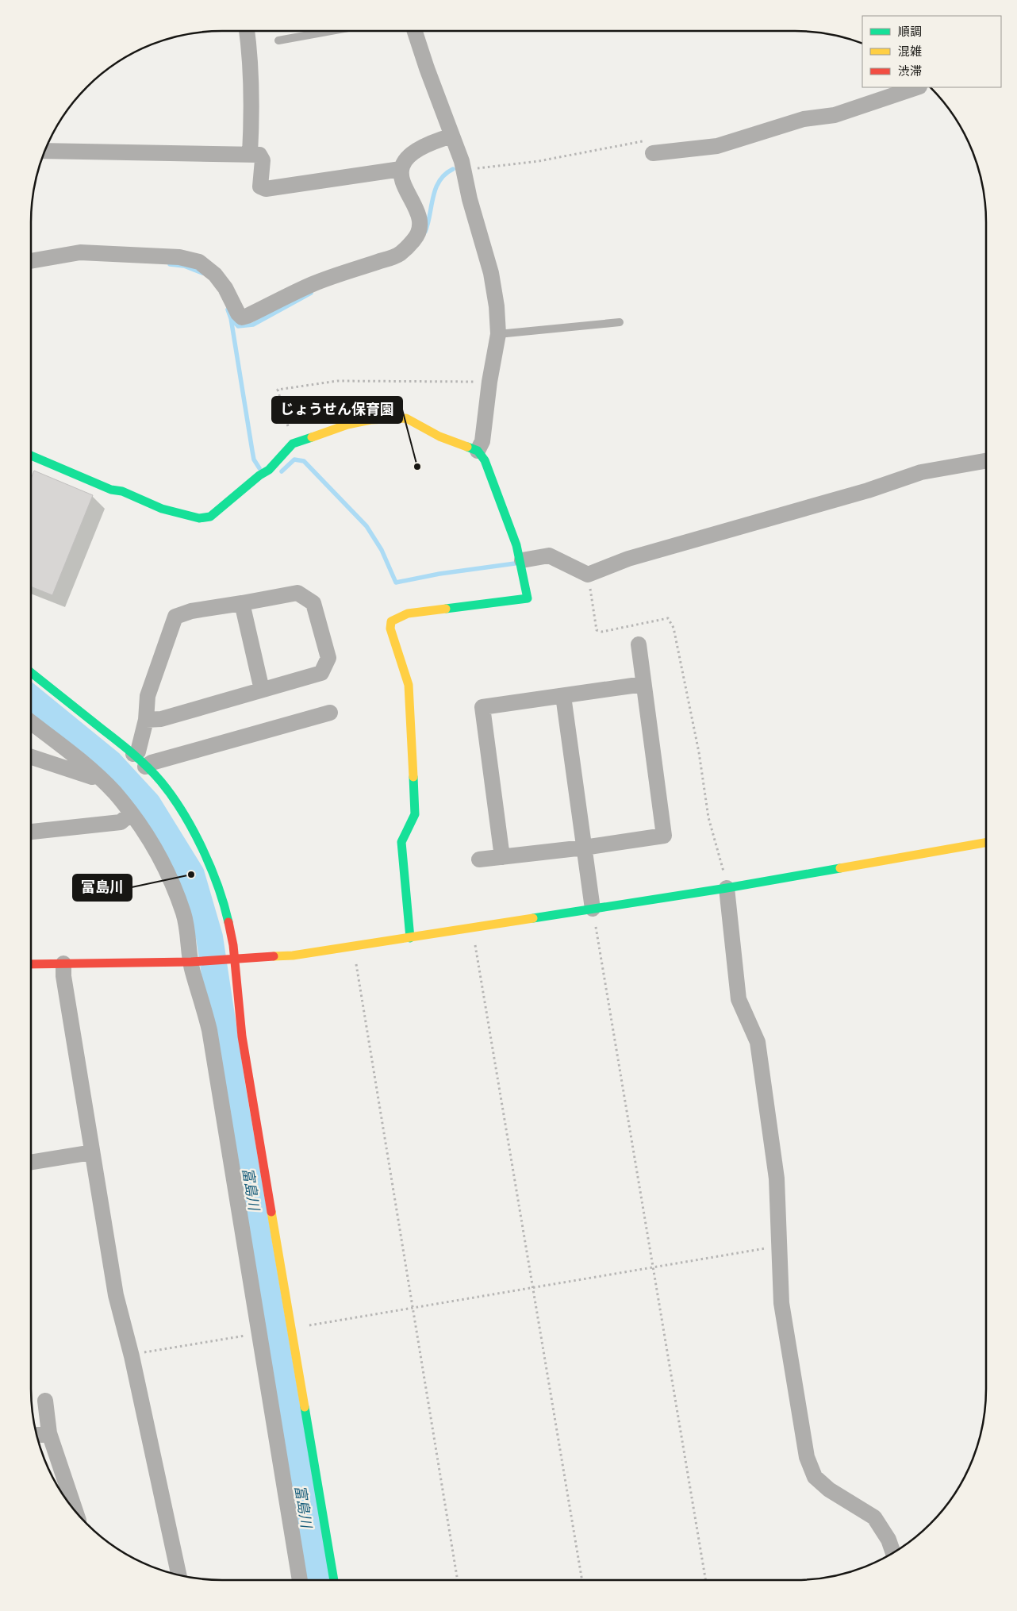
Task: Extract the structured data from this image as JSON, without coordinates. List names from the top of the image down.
{
  "water": ["富島川"],
  "places": ["じょうせん保育園", "富島川"],
  "legend": ["順調", "混雑", "渋滞"]
}
